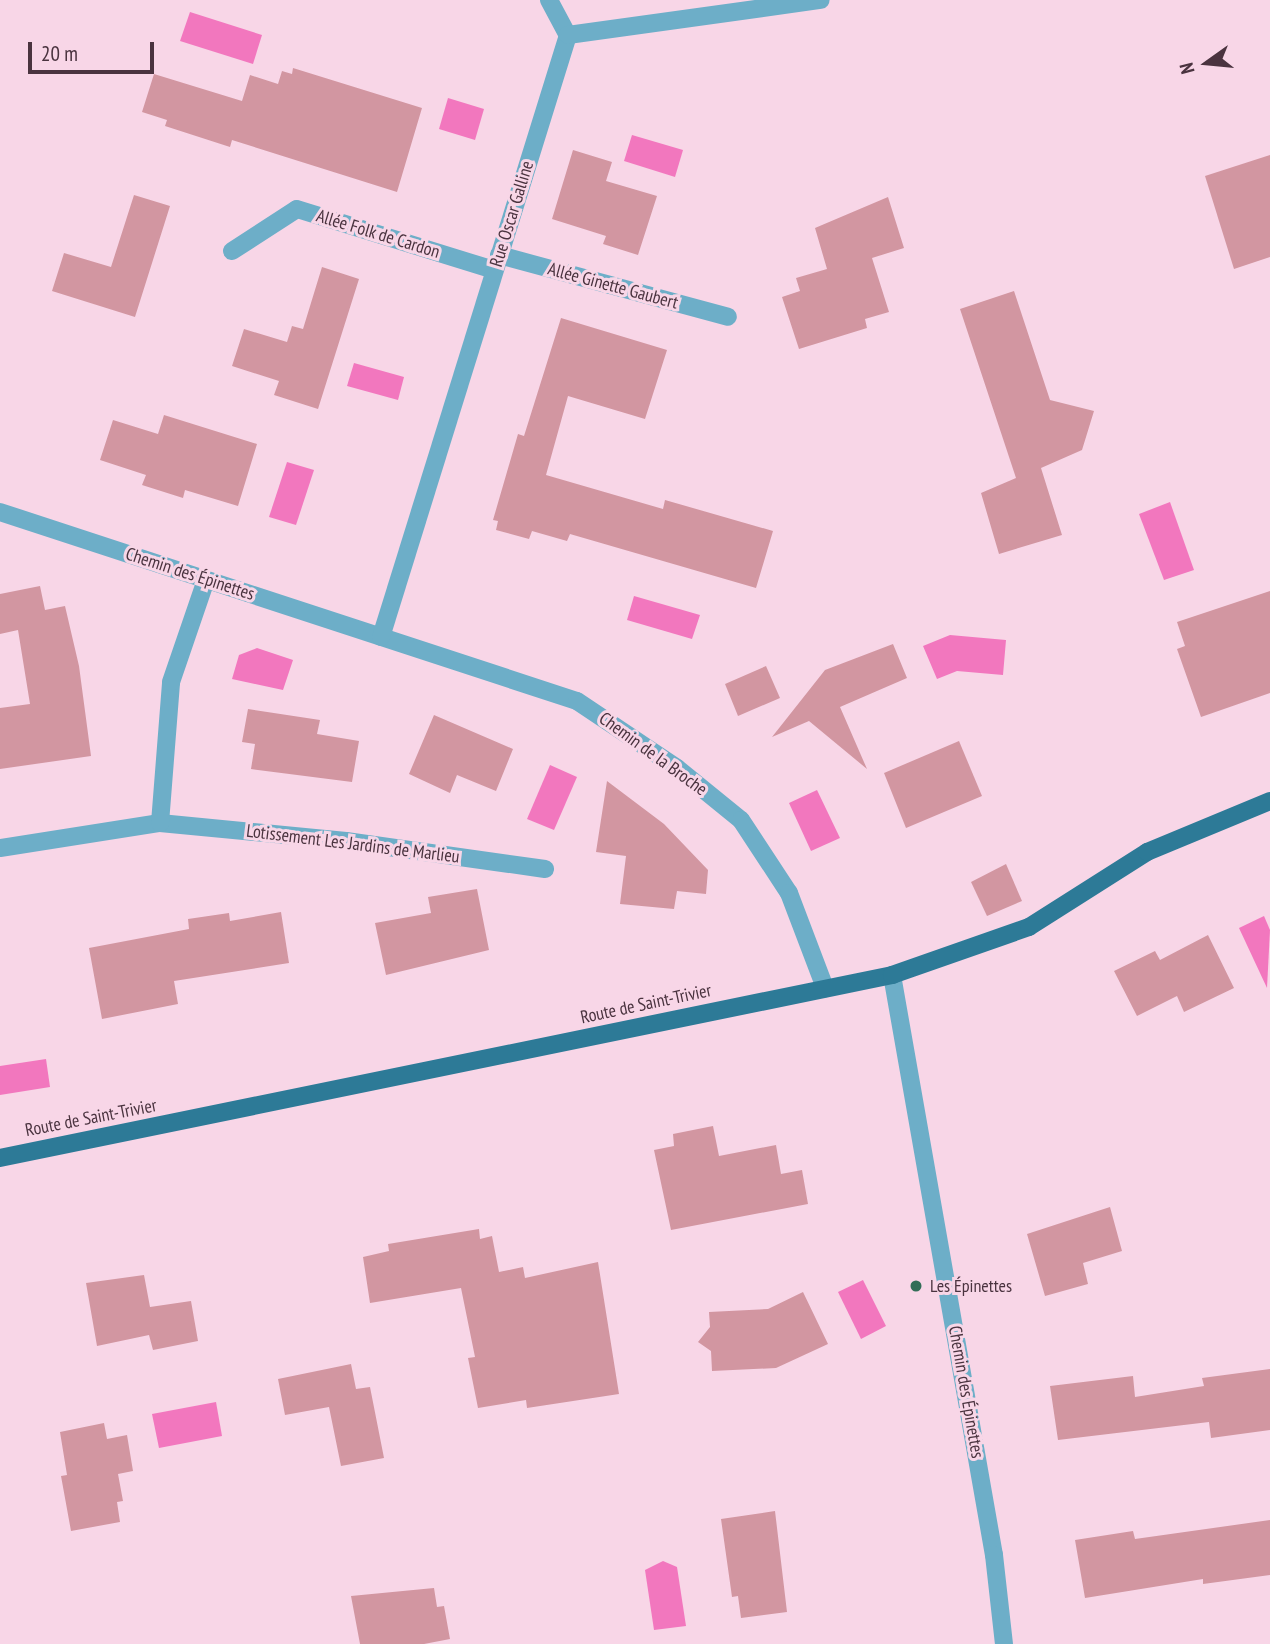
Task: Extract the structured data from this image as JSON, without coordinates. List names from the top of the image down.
{
  "streets": {
    "main road": ["Route de Saint-Trivier"],
    "street": [
      "Rue Oscar Galline",
      "Allée Folk de Cardon",
      "Allée Ginette Gaubert",
      "Chemin des Épinettes",
      "Chemin de la Broche",
      "Lotissement Les Jardins de Marlieu"
    ]
  },
  "crossings": [
    ["Rue Oscar Galline", "Allée Folk de Cardon"],
    ["Rue Oscar Galline", "Allée Ginette Gaubert"],
    ["Rue Oscar Galline", "Chemin des Épinettes"],
    ["Rue Oscar Galline", "Chemin de la Broche"],
    ["Allée Folk de Cardon", "Allée Ginette Gaubert"],
    ["Chemin des Épinettes", "Chemin de la Broche"],
    ["Chemin des Épinettes", "Route de Saint-Trivier"],
    ["Chemin de la Broche", "Route de Saint-Trivier"]
  ],
  "places": ["Les Épinettes"],
  "scale_bar": "20 m",
  "north": "left"
}
